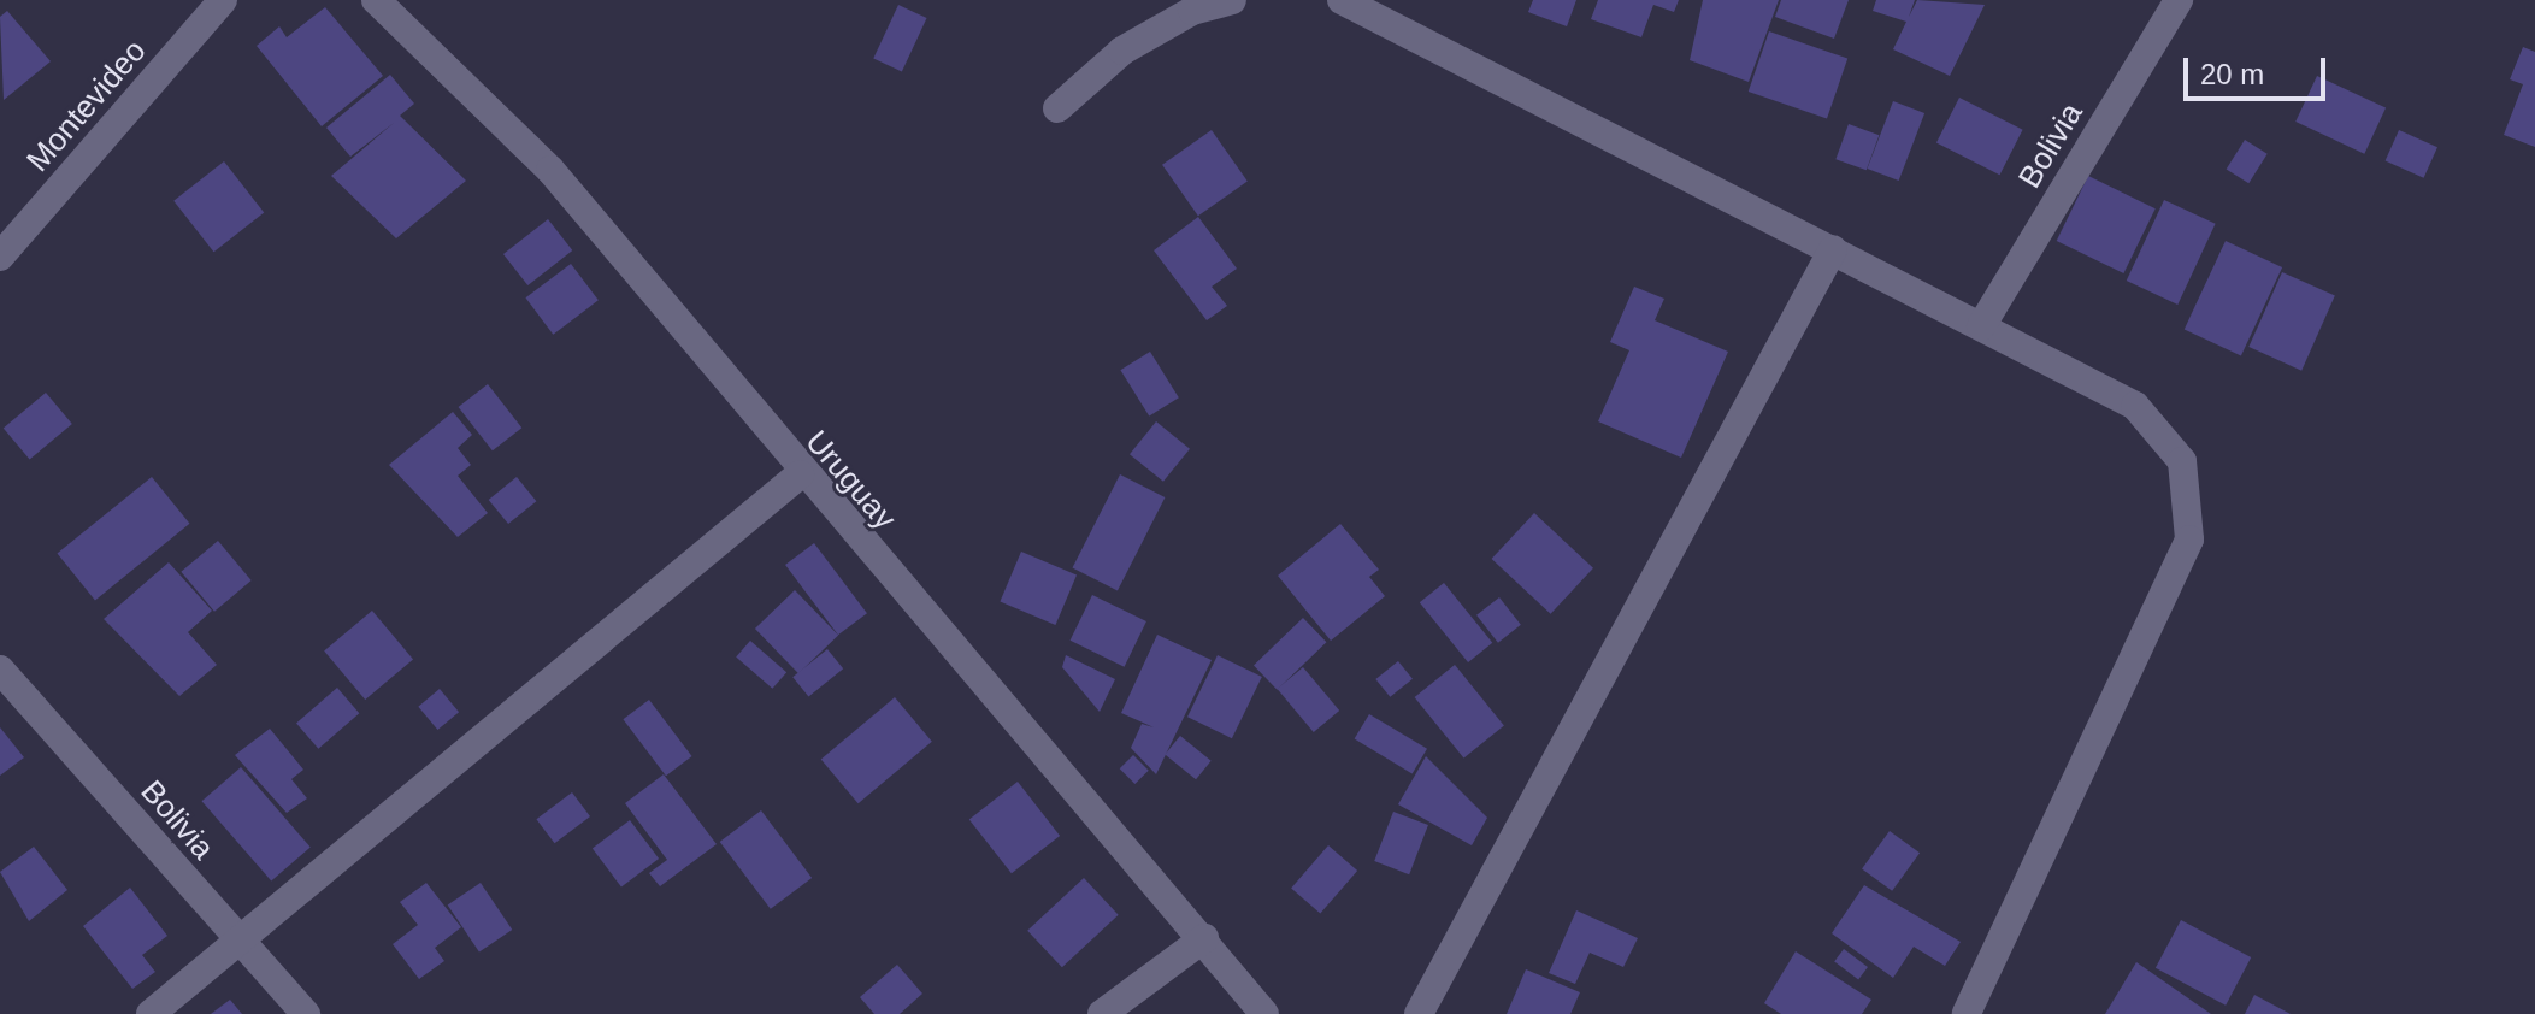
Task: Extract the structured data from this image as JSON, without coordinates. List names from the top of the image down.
{
  "streets": {
    "street": ["Montevideo", "Bolivia", "Uruguay"]
  },
  "scale_bar": "20 m"
}
